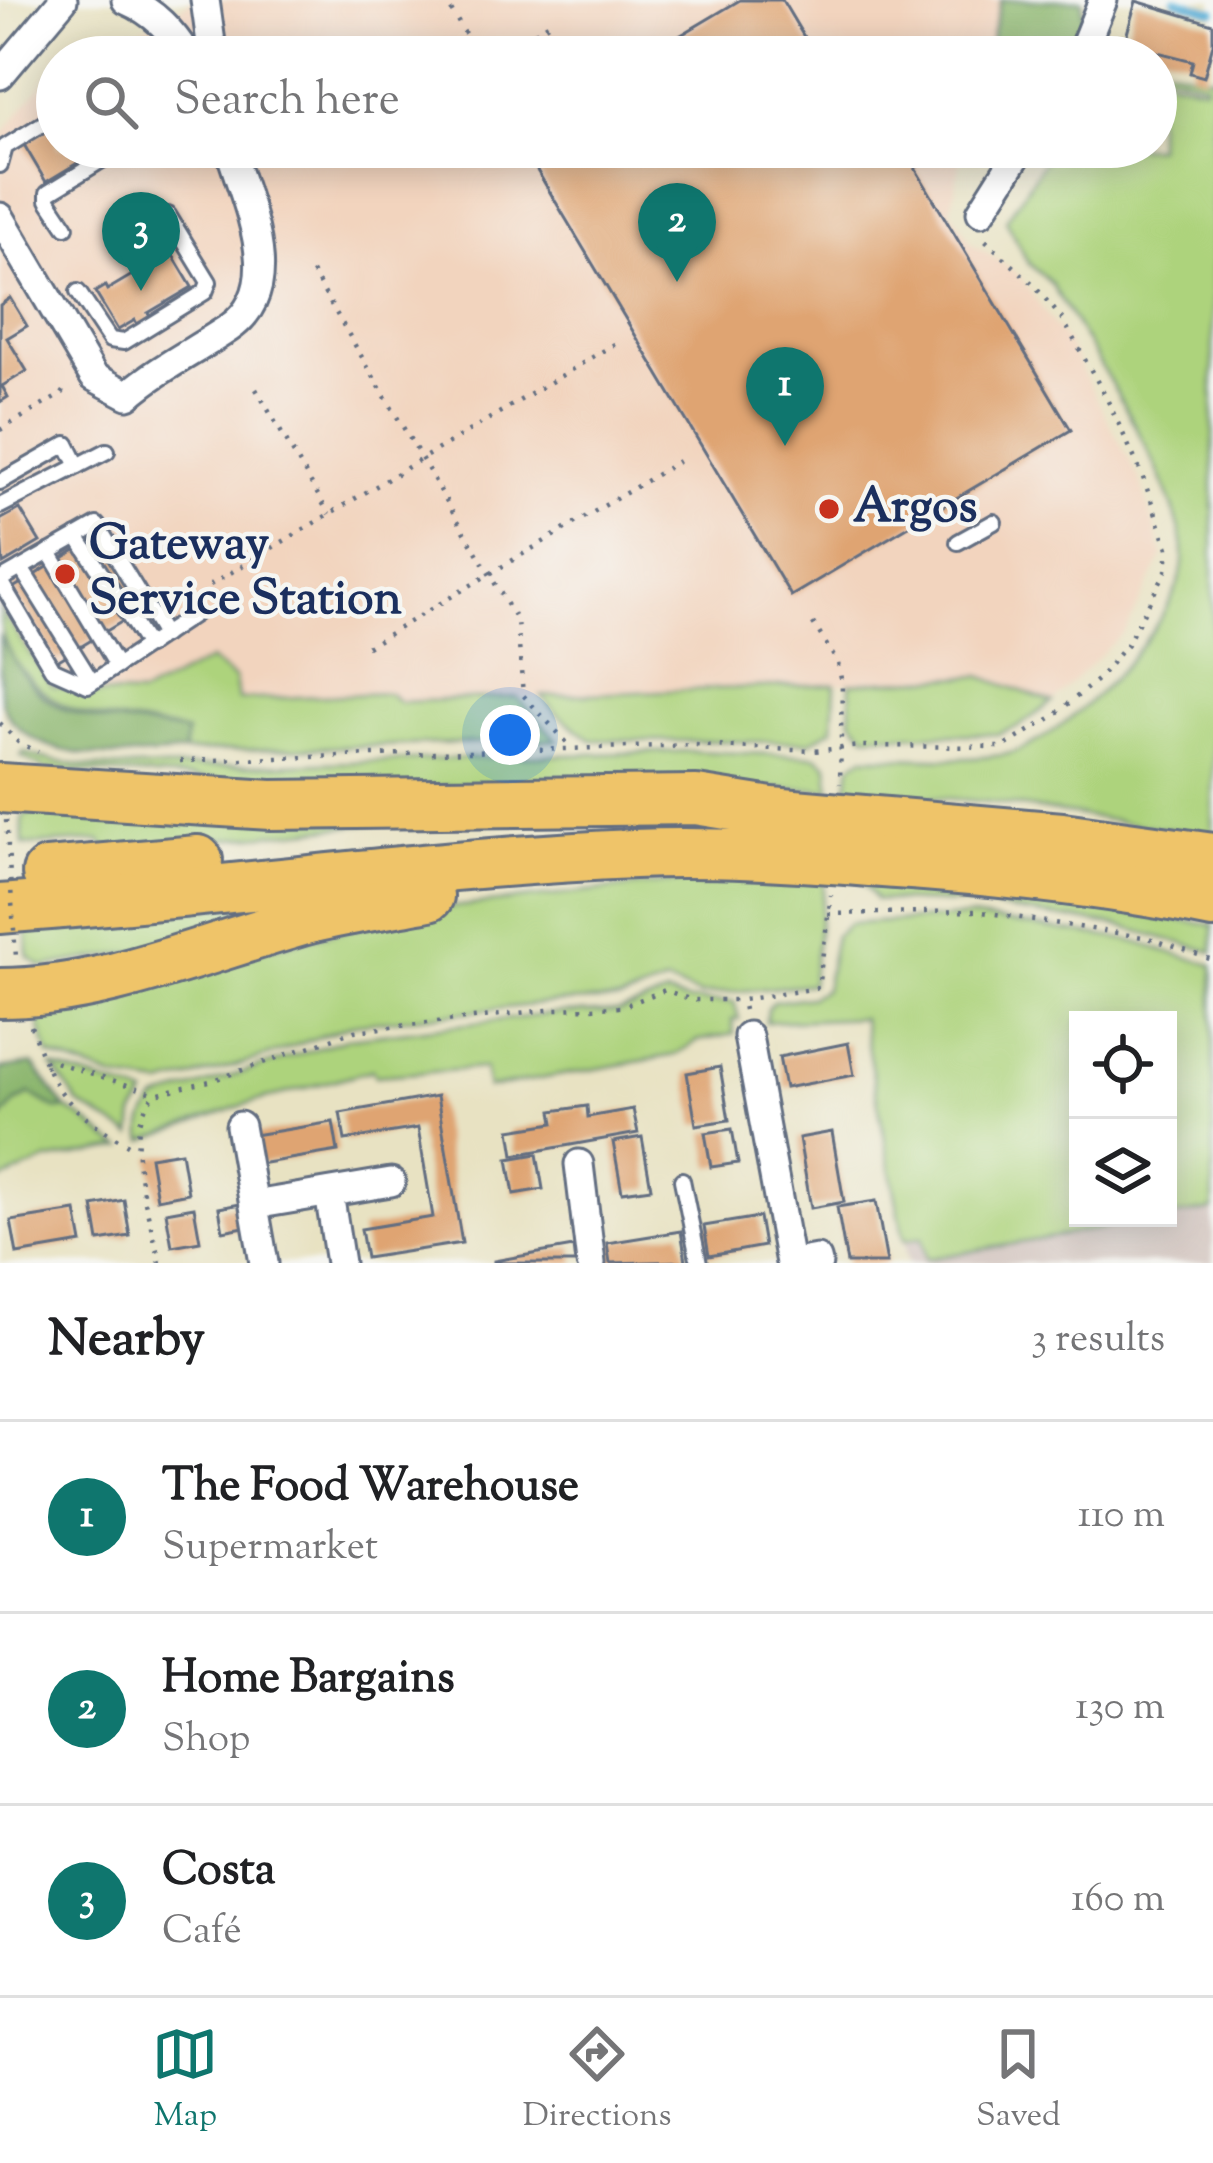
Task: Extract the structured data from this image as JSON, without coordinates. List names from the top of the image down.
{
  "places": ["Argos", "Gateway Service Station"],
  "page": {
    "search": "Search here",
    "pins": ["2", "3", "1"],
    "heading": ["Nearby", "3 results"],
    "list": [
      {
        "mark": "1",
        "name": "The Food Warehouse",
        "note": "Supermarket",
        "value": "110 m"
      },
      {
        "mark": "2",
        "name": "Home Bargains",
        "note": "Shop",
        "value": "130 m"
      },
      {
        "mark": "3",
        "name": "Costa",
        "note": "Café",
        "value": "160 m"
      }
    ],
    "nav": ["Map", "Directions", "Saved"]
  }
}
